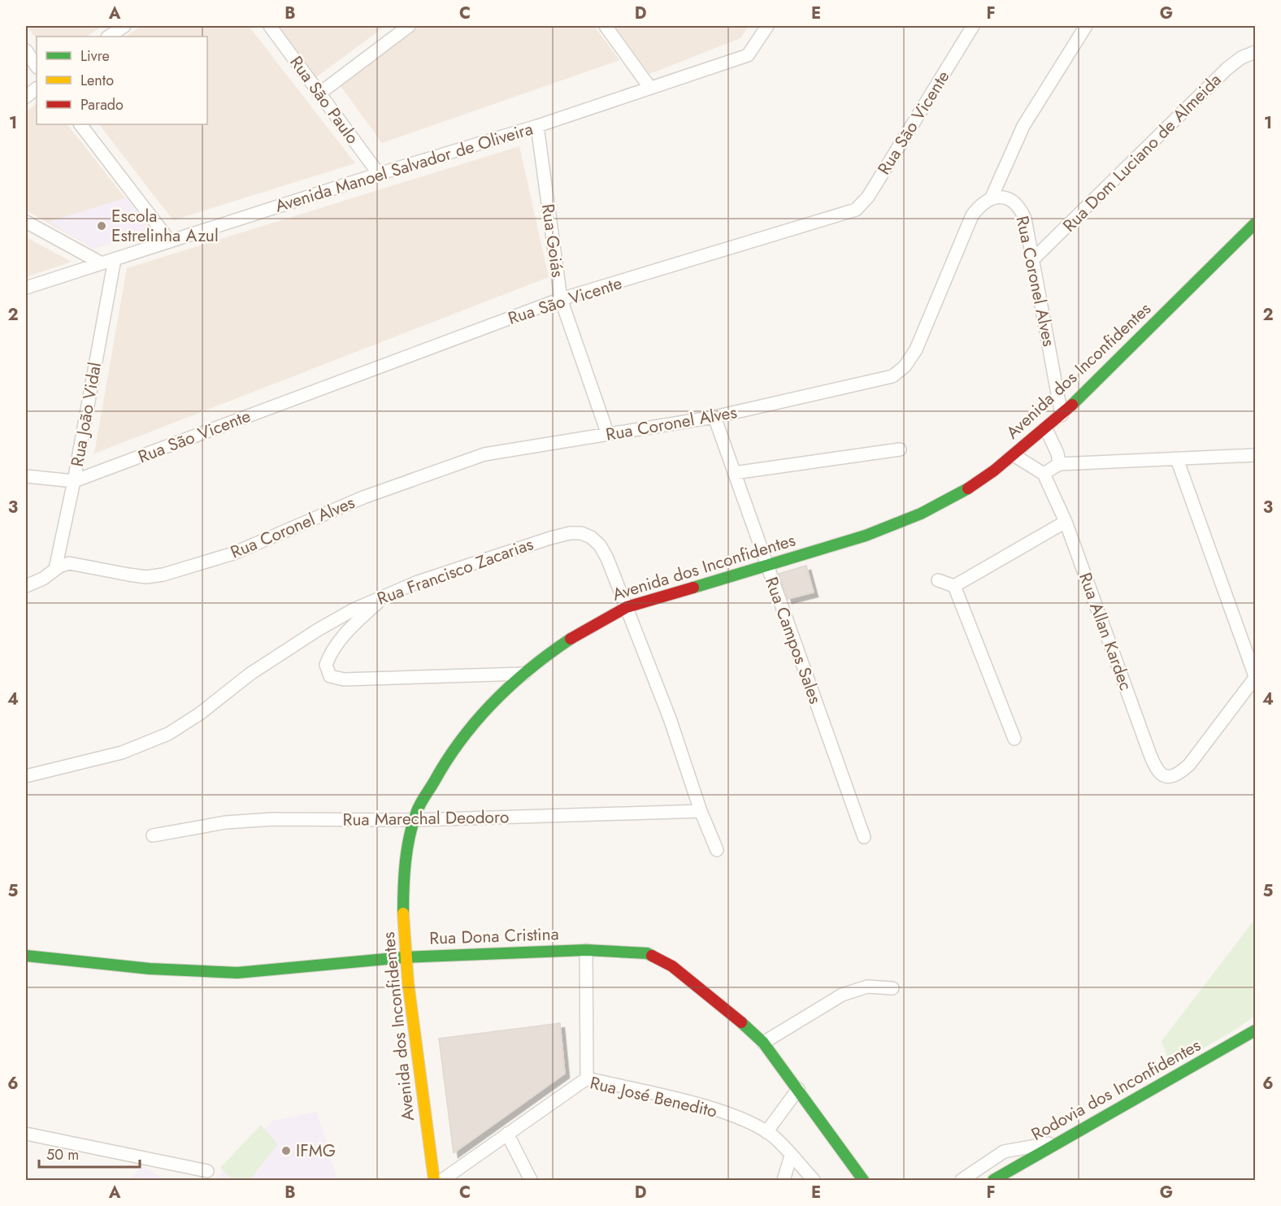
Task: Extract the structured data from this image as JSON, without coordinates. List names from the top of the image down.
{
  "streets": {
    "main road": ["Avenida dos Inconfidentes", "Rua Dona Cristina", "Rodovia dos Inconfidentes"],
    "street": [
      "Rua São Paulo",
      "Rua São Vicente",
      "Rua Dom Luciano de Almeida",
      "Avenida Manoel Salvador de Oliveira",
      "Rua Goiás",
      "Rua Coronel Alves",
      "Rua João Vidal",
      "Rua Francisco Zacarias",
      "Rua Allan Kardec",
      "Rua Campos Sales",
      "Rua Marechal Deodoro",
      "Rua José Benedito"
    ]
  },
  "crossings": [
    ["Rua São Paulo", "Avenida Manoel Salvador de Oliveira"],
    ["Rua São Vicente", "Rua Goiás"],
    ["Rua São Vicente", "Rua João Vidal"],
    ["Rua Dom Luciano de Almeida", "Rua Coronel Alves"],
    ["Avenida Manoel Salvador de Oliveira", "Rua Goiás"],
    ["Avenida Manoel Salvador de Oliveira", "Rua João Vidal"],
    ["Rua Goiás", "Rua Coronel Alves"],
    ["Rua Coronel Alves", "Avenida dos Inconfidentes"],
    ["Rua Coronel Alves", "Rua João Vidal"],
    ["Rua Coronel Alves", "Rua Campos Sales"],
    ["Avenida dos Inconfidentes", "Rua Francisco Zacarias"],
    ["Avenida dos Inconfidentes", "Rua Campos Sales"],
    ["Avenida dos Inconfidentes", "Rua Marechal Deodoro"],
    ["Avenida dos Inconfidentes", "Rua Dona Cristina"],
    ["Rua Francisco Zacarias", "Rua Marechal Deodoro"]
  ],
  "places": ["Escola Estrelinha Azul", "IFMG"],
  "legend": ["Livre", "Lento", "Parado"],
  "scale_bar": "50 m",
  "grid": {
    "columns": [
      "A",
      "B",
      "C",
      "D",
      "E",
      "F",
      "G"
    ],
    "rows": [
      "1",
      "2",
      "3",
      "4",
      "5",
      "6"
    ]
  }
}
